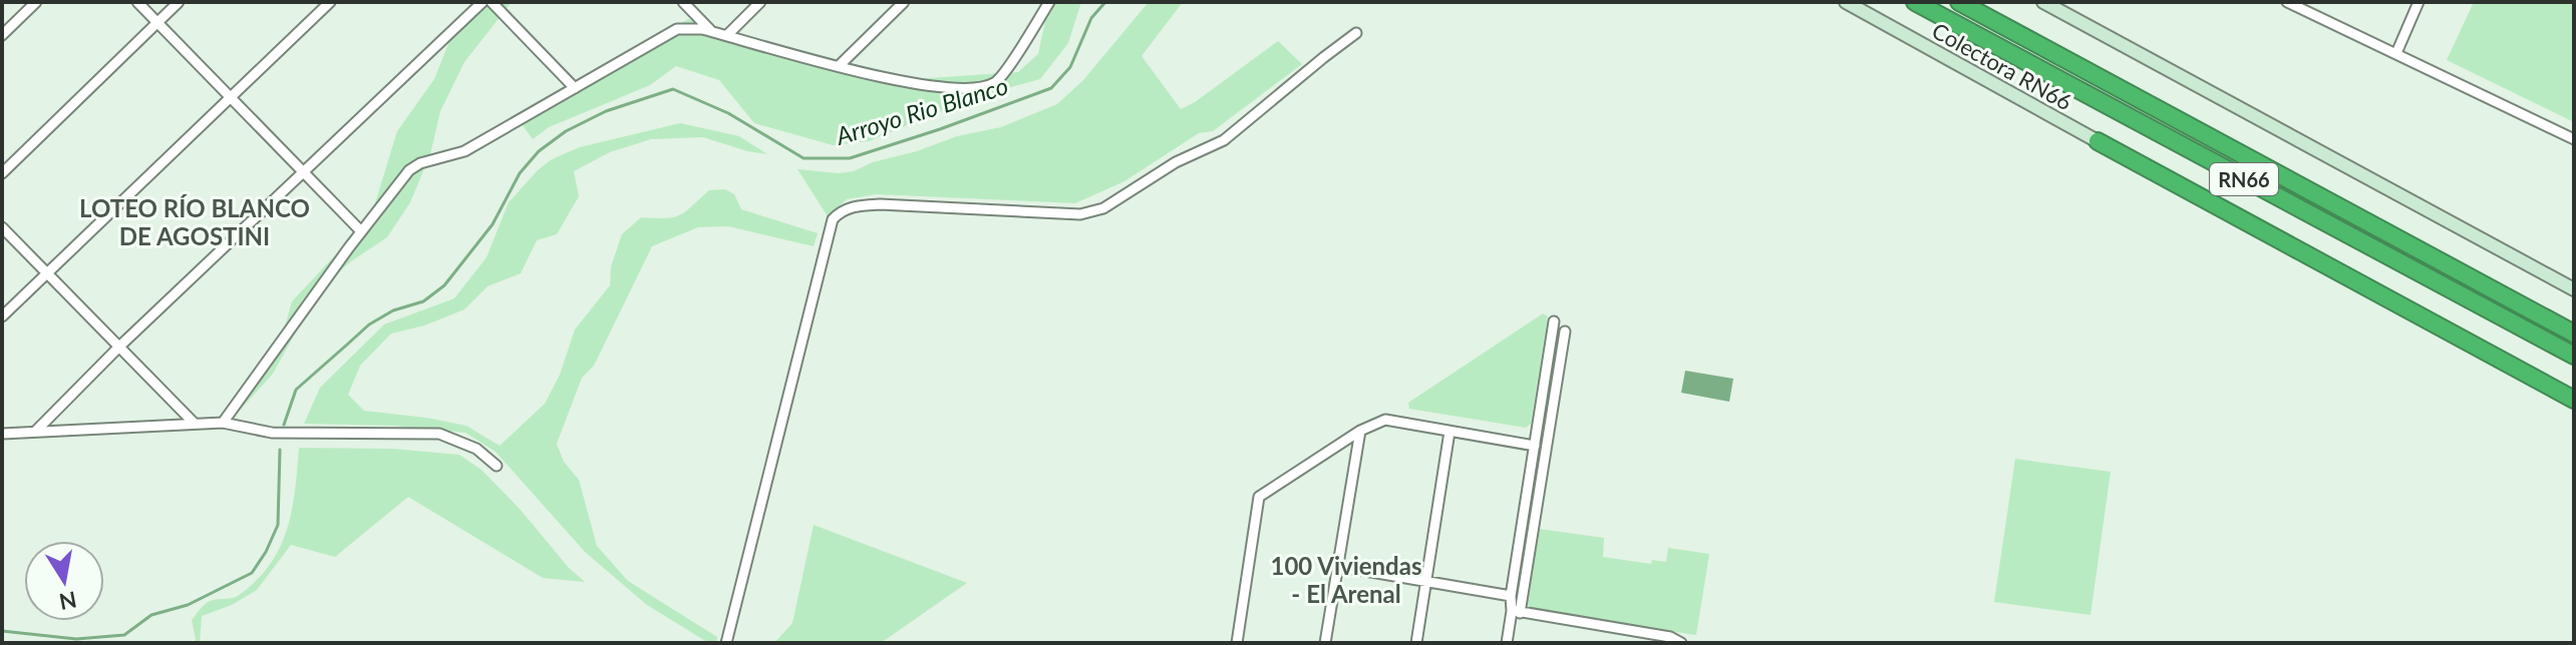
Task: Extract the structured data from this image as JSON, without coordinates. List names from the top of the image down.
{
  "streets": {
    "highway": ["RN66"],
    "street": ["Colectora RN66"]
  },
  "districts": ["LOTEO RÍO BLANCO DE AGOSTINI", "100 Viviendas - El Arenal"],
  "water": ["Arroyo Rio Blanco"],
  "north": "bottom"
}
